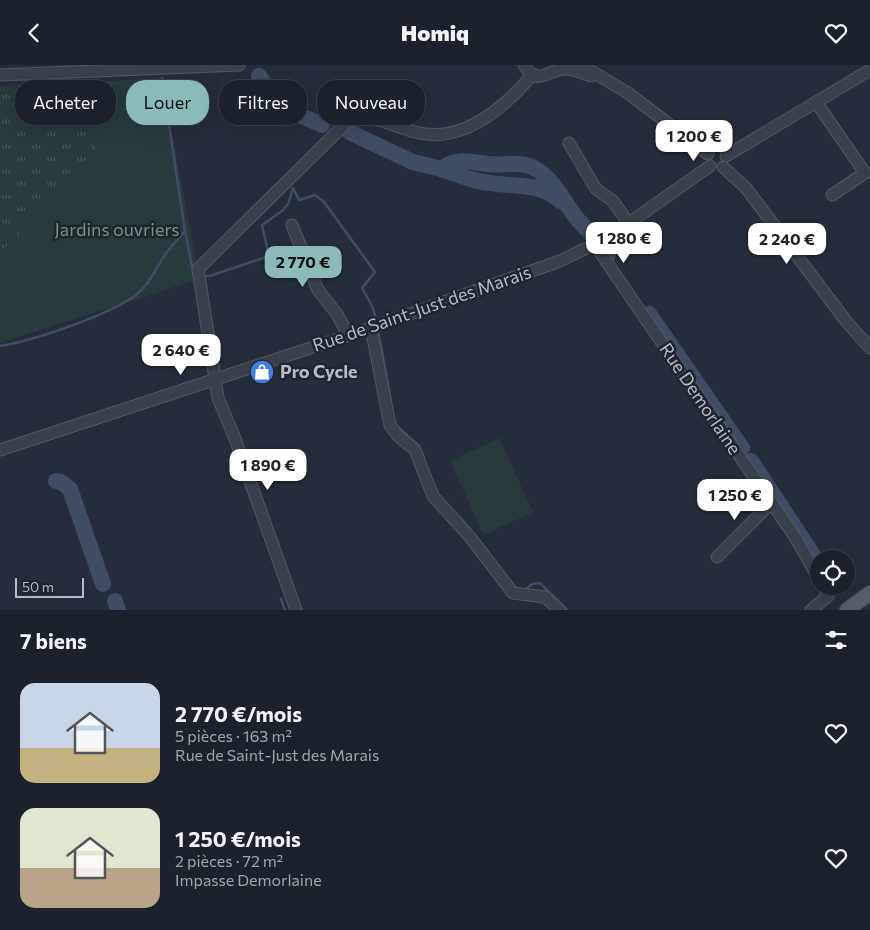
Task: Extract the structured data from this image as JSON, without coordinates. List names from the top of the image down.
{
  "streets": {
    "street": ["Rue de Saint-Just des Marais", "Rue Demorlaine"]
  },
  "crossings": [
    ["Rue de Saint-Just des Marais", "Rue Demorlaine"]
  ],
  "parks": ["Jardins ouvriers"],
  "places": {
    "shop": ["Pro Cycle"]
  },
  "scale_bar": "50 m",
  "page": {
    "header": "Homiq",
    "chip": [
      "Acheter",
      "Louer",
      "Filtres",
      "Nouveau"
    ],
    "price": [
      "1 200 €",
      "1 280 €",
      "2 240 €",
      "2 770 €",
      "2 640 €",
      "1 890 €",
      "1 250 €"
    ],
    "scale": "50 m",
    "heading": "7 biens",
    "list": [
      {
        "name": "2 770 €/mois",
        "note": "5 pièces · 163 m² · Rue de Saint-Just des Marais"
      },
      {
        "name": "1 250 €/mois",
        "note": "2 pièces · 72 m² · Impasse Demorlaine"
      }
    ]
  }
}
